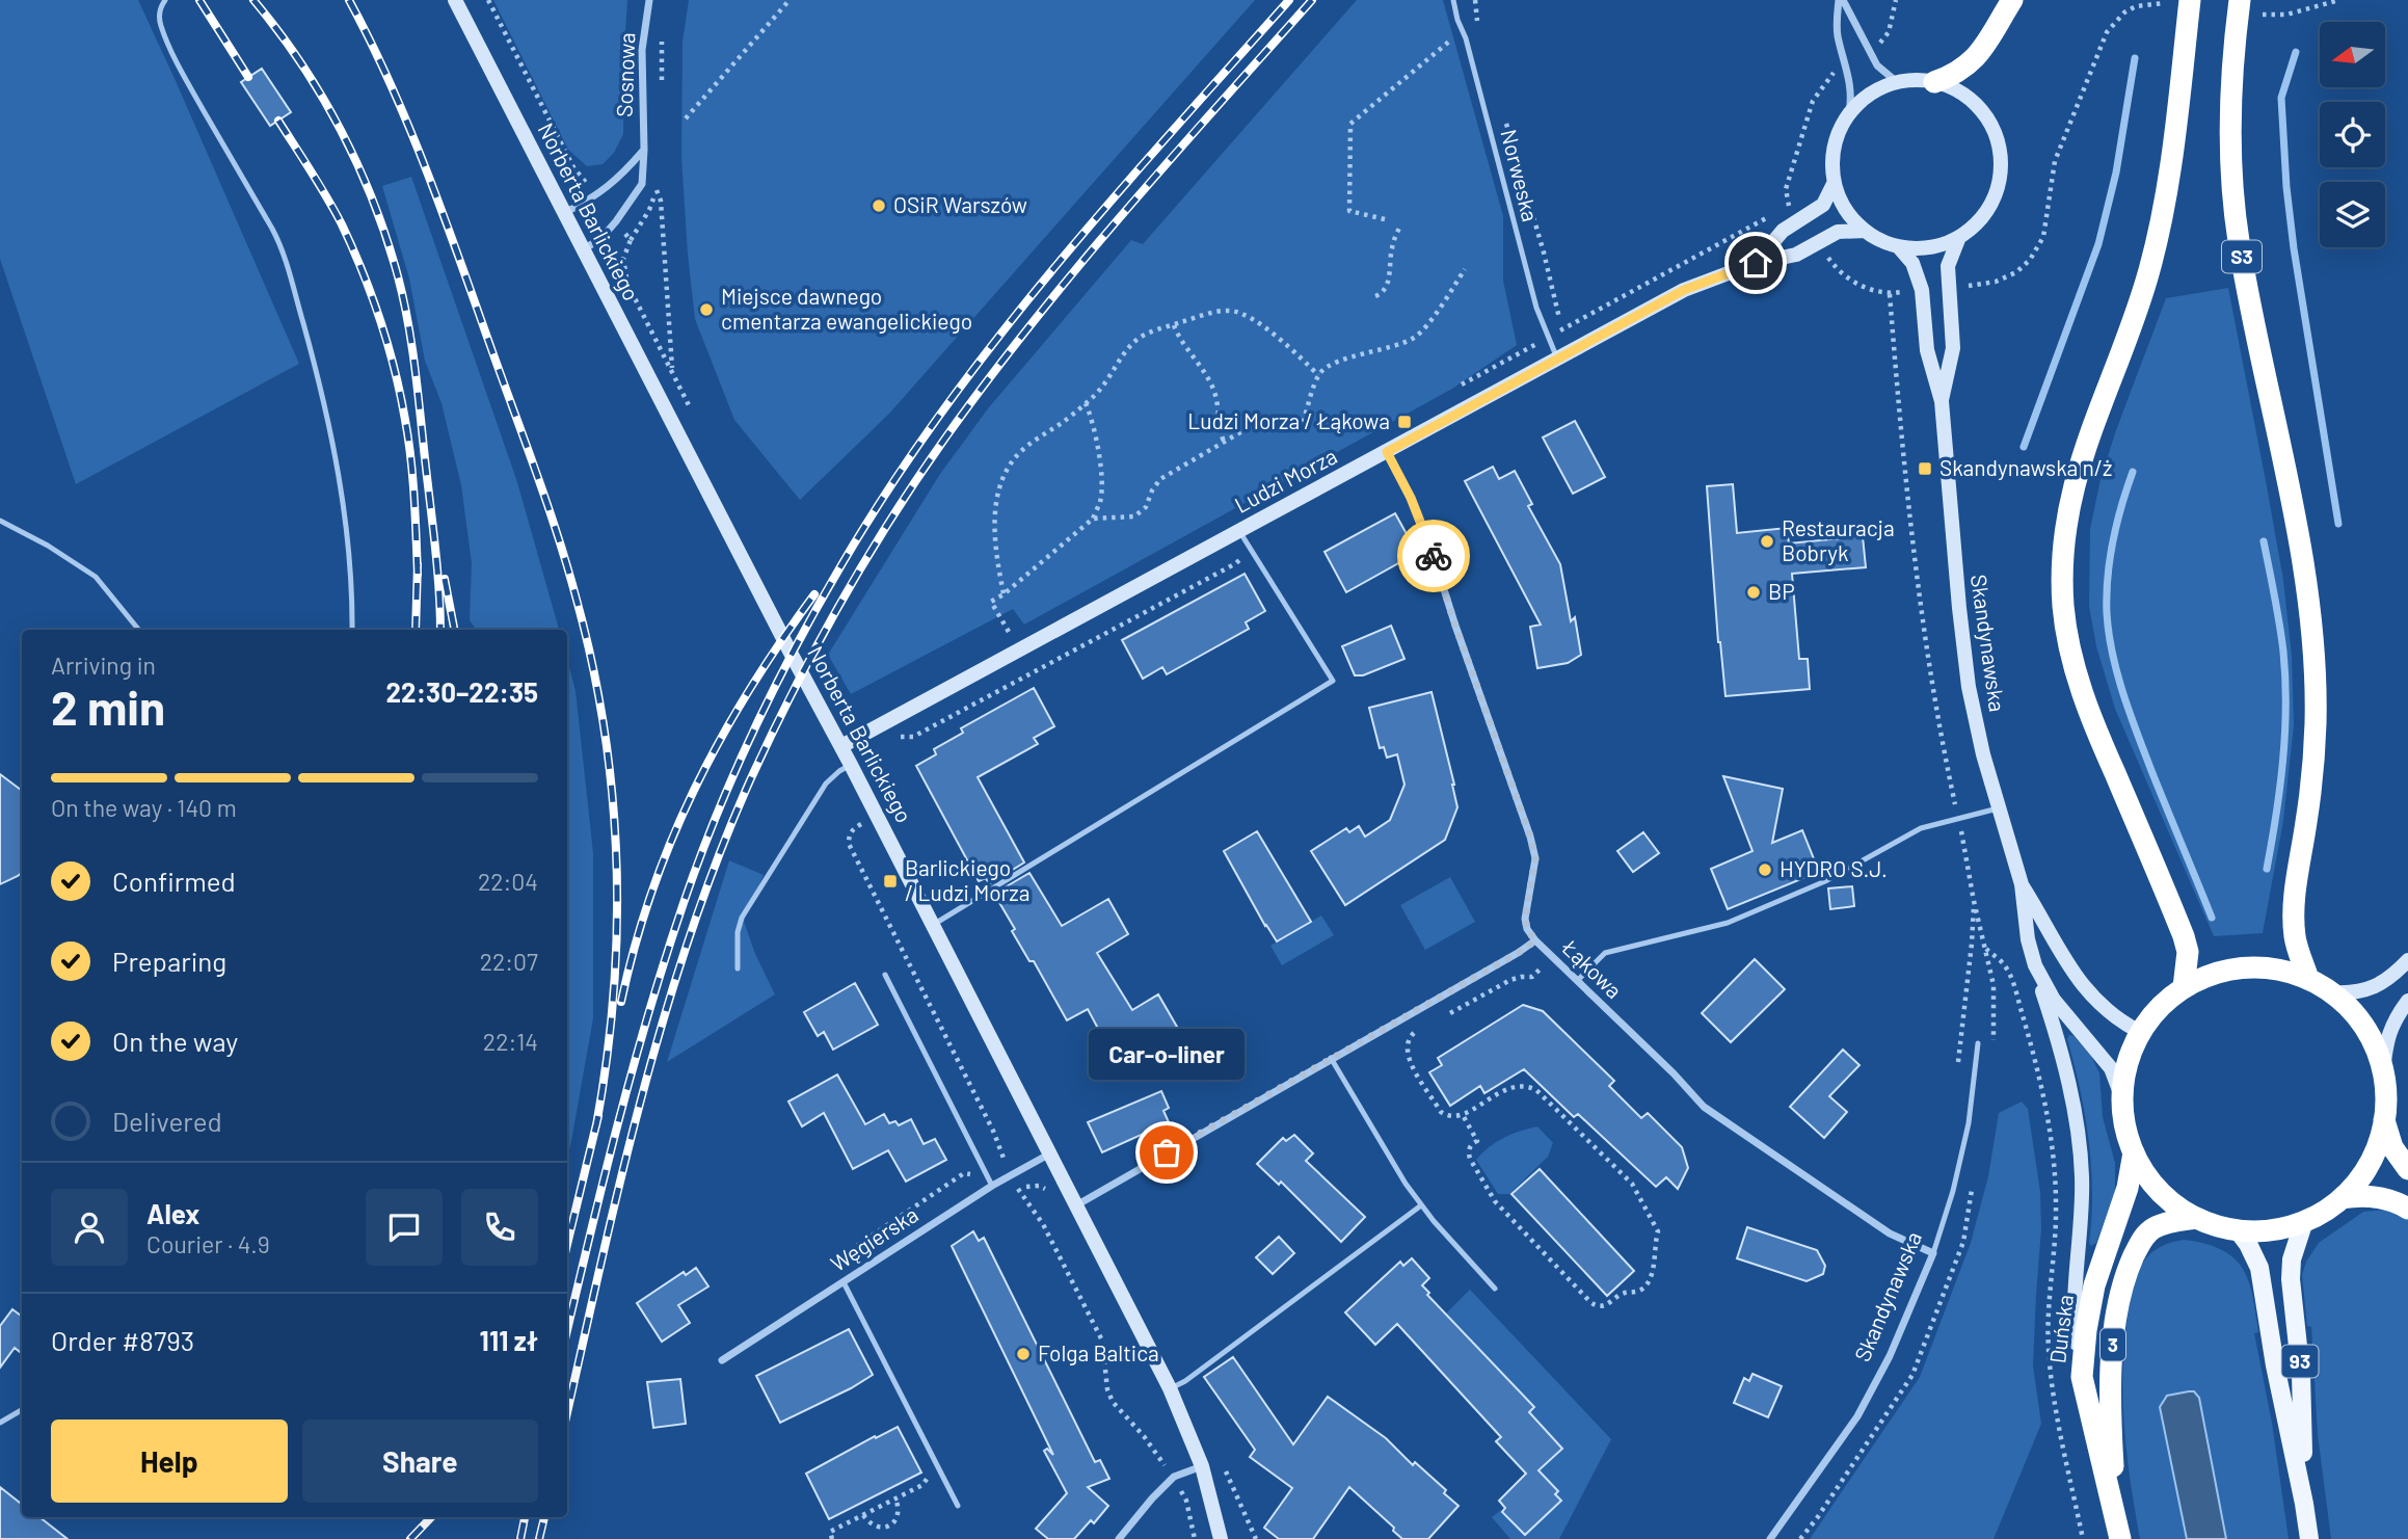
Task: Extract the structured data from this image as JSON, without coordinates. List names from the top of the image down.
{
  "streets": {
    "highway": ["S3", "Duńska", "3"],
    "main road": ["93"],
    "street": [
      "Sosnowa",
      "Norberta Barlickiego",
      "Ludzi Morza",
      "Skandynawska",
      "Łąkowa",
      "Węgierska"
    ],
    "lane": ["Norweska"]
  },
  "crossings": [
    ["Sosnowa", "Norberta Barlickiego"],
    ["Norweska", "Ludzi Morza"],
    ["Norberta Barlickiego", "Ludzi Morza"],
    ["Norberta Barlickiego", "Węgierska"],
    ["S3", "3"],
    ["Ludzi Morza", "Skandynawska"],
    ["Ludzi Morza", "Łąkowa"],
    ["Skandynawska", "Łąkowa"],
    ["Skandynawska", "3"],
    ["Duńska", "3"],
    ["3", "93"]
  ],
  "places": {
    "other": [
      "OSiR Warszów",
      "Miejsce dawnego cmentarza ewangelickiego",
      "Restauracja Bobryk",
      "BP",
      "HYDRO S.J.",
      "Car-o-liner",
      "Folga Baltica"
    ],
    "transit": ["Ludzi Morza / Łąkowa", "Skandynawska n/ż", "Barlickiego / Ludzi Morza"]
  },
  "north": "left",
  "page": {
    "heading": ["2 min", "Arriving in", "22:30–22:35"],
    "panel": [
      "Alex",
      "Courier · 4.9",
      "Order #8793",
      "111 zł"
    ],
    "bar": "On the way · 140 m",
    "list": [
      ["Confirmed", "22:04"],
      ["Preparing", "22:07"],
      ["On the way", "22:14"],
      "Delivered"
    ],
    "bubble": "Car-o-liner",
    "buttons": ["Help", "Share"]
  }
}
